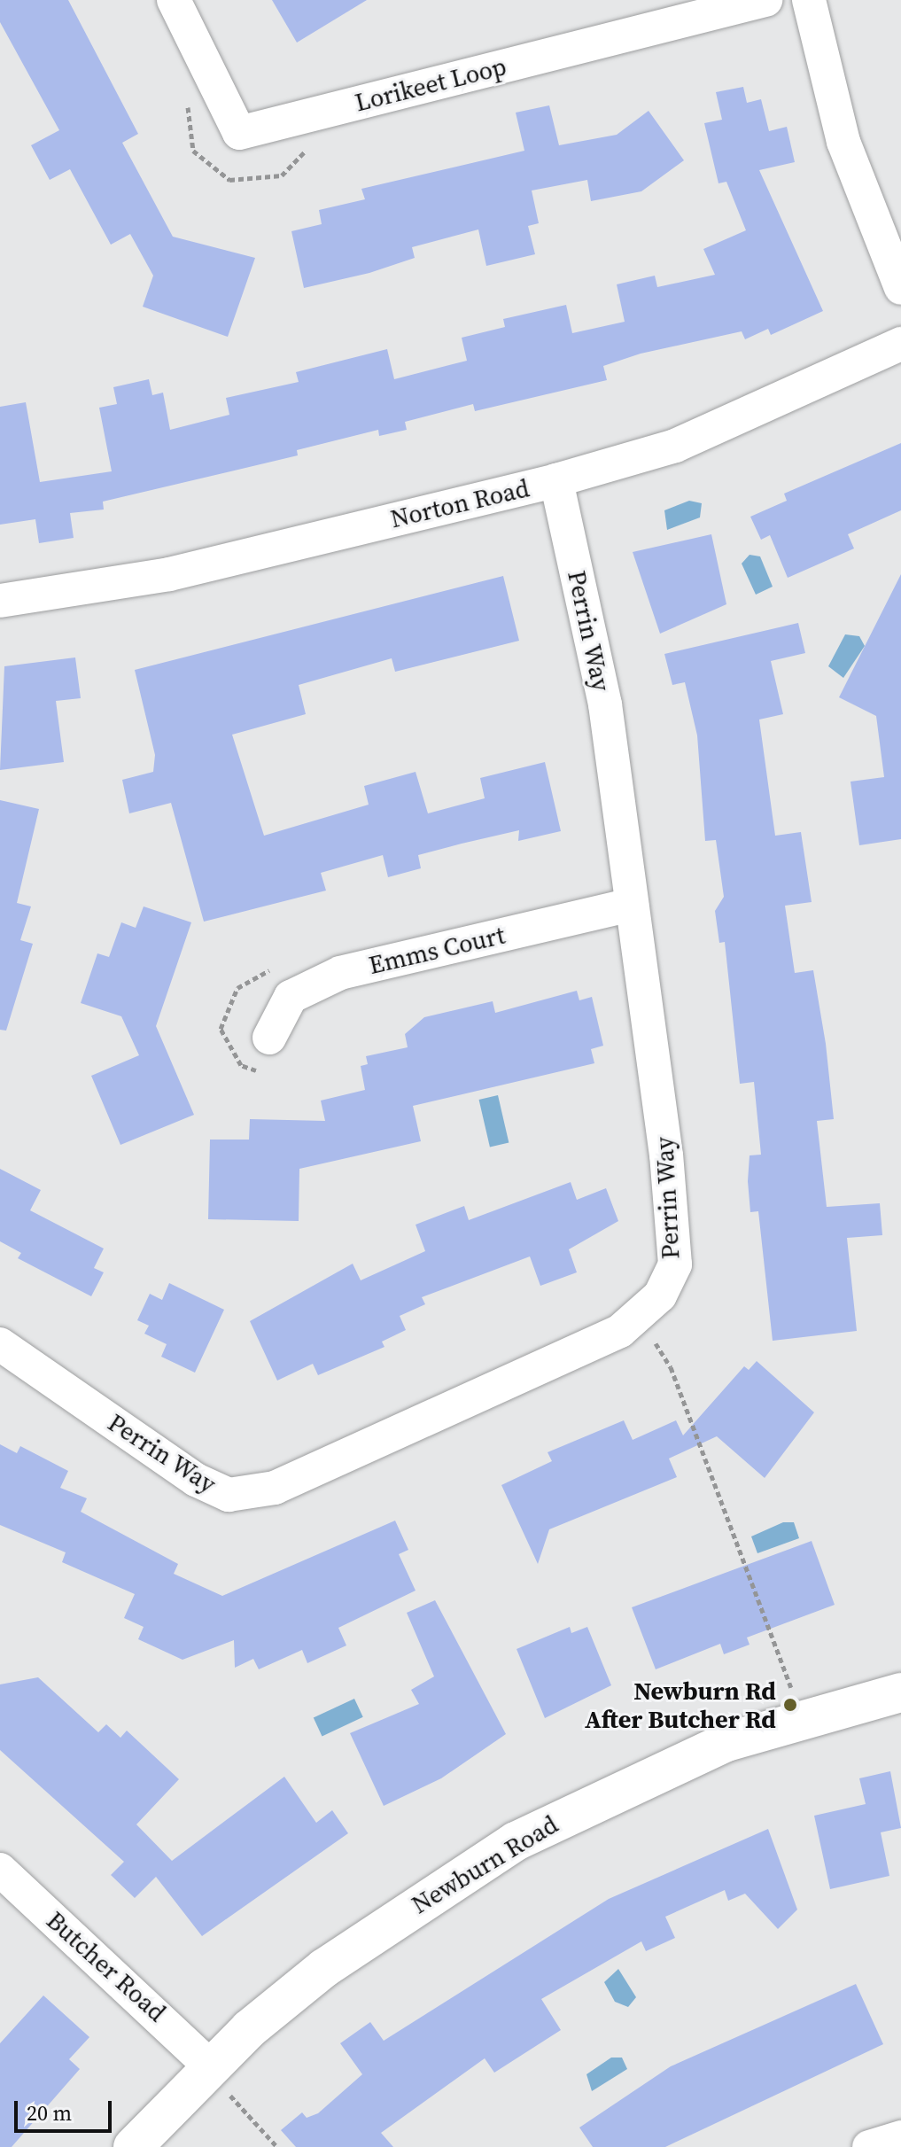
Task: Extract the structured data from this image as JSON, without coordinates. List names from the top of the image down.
{
  "streets": {
    "street": [
      "Lorikeet Loop",
      "Norton Road",
      "Perrin Way",
      "Emms Court",
      "Newburn Road",
      "Butcher Road"
    ]
  },
  "crossings": [
    ["Norton Road", "Perrin Way"],
    ["Perrin Way", "Emms Court"],
    ["Newburn Road", "Butcher Road"]
  ],
  "places": ["Newburn Rd After Butcher Rd"],
  "scale_bar": "20 m"
}
